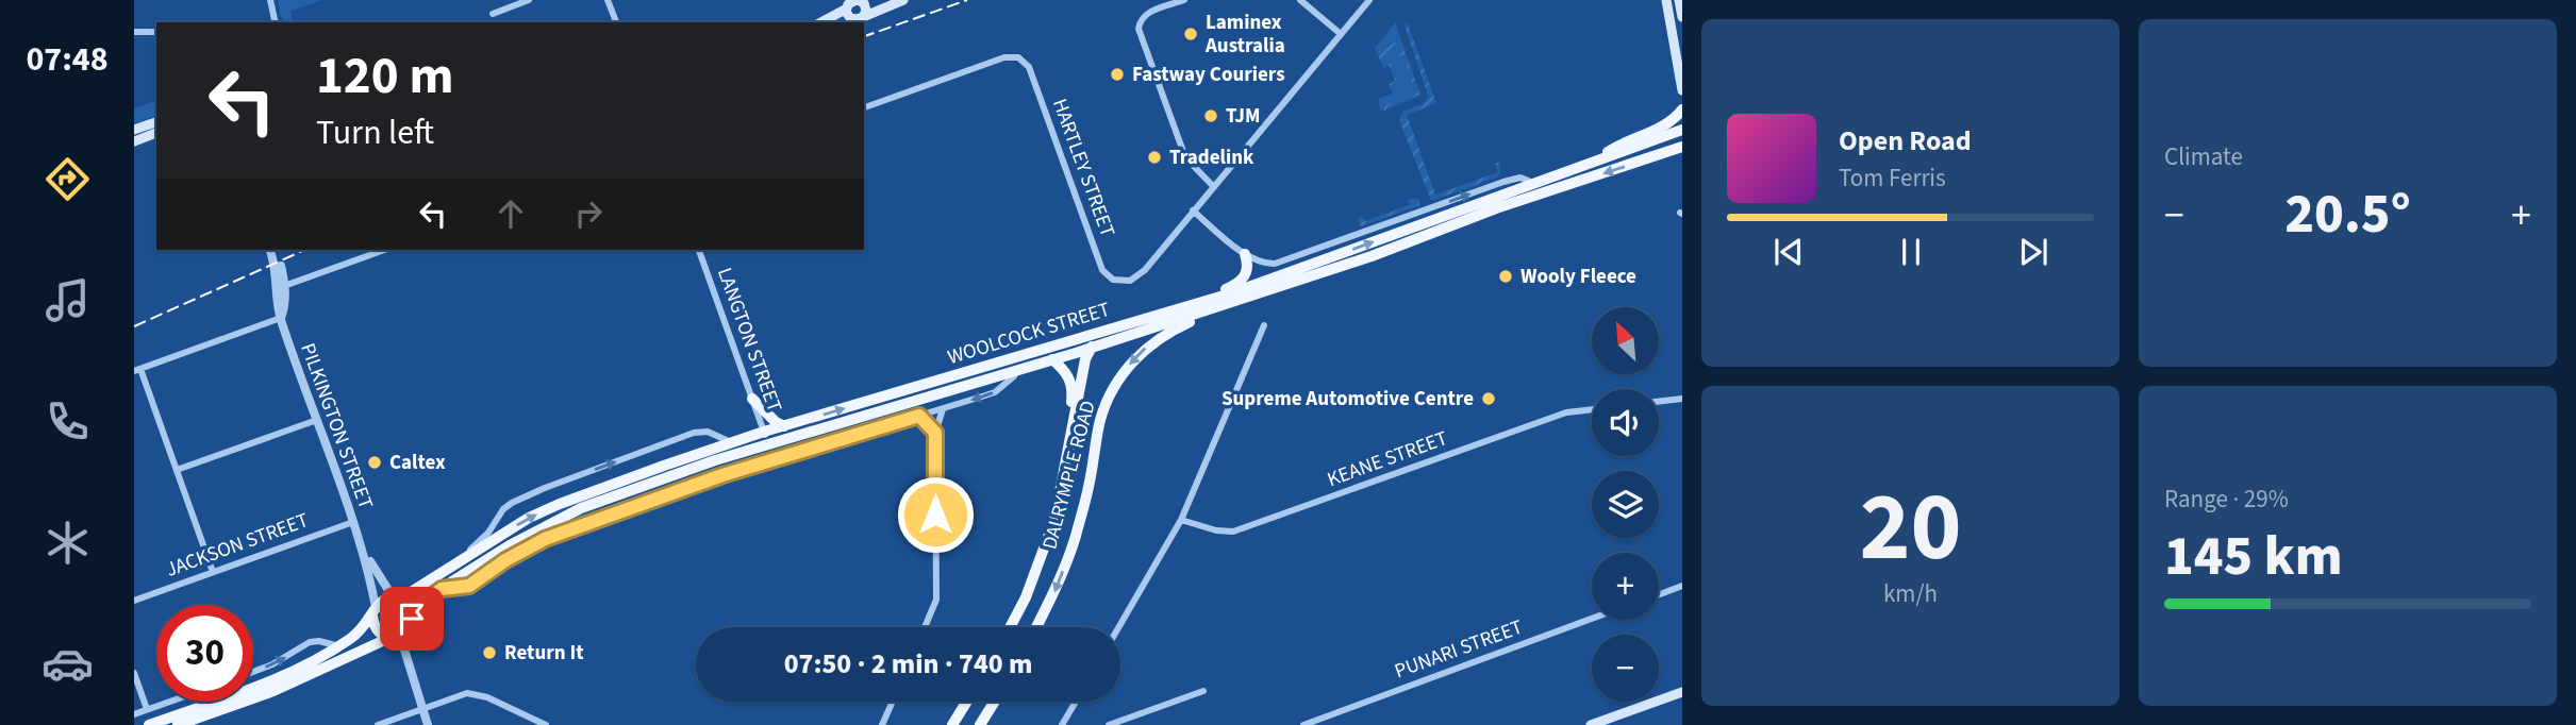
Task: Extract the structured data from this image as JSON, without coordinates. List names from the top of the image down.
{
  "streets": {
    "main road": ["WOOLCOCK STREET", "DALRYMPLE ROAD"],
    "street": [
      "HARTLEY STREET",
      "LANGTON STREET",
      "PILKINGTON STREET",
      "KEANE STREET",
      "JACKSON STREET",
      "PUNARI STREET"
    ]
  },
  "crossings": [
    ["WOOLCOCK STREET", "LANGTON STREET"],
    ["WOOLCOCK STREET", "PILKINGTON STREET"],
    ["WOOLCOCK STREET", "DALRYMPLE ROAD"],
    ["PILKINGTON STREET", "JACKSON STREET"]
  ],
  "places": [
    "Laminex Australia",
    "Fastway Couriers",
    "TJM",
    "Tradelink",
    "Wooly Fleece",
    "Supreme Automotive Centre",
    "Caltex",
    "Return It"
  ],
  "north": "top left",
  "page": {
    "tabs": "07:48",
    "tile": [
      "Climate",
      ["20", "km/h"],
      ["Range · 29%", "145 km"]
    ],
    "turn": ["120 m", "Turn left"],
    "song": ["Open Road", "Tom Ferris"],
    "heat": ["−", "20.5°", "+"],
    "map_buttons": ["+", "−"],
    "limit": "30",
    "trip": "07:50 · 2 min · 740 m"
  }
}
